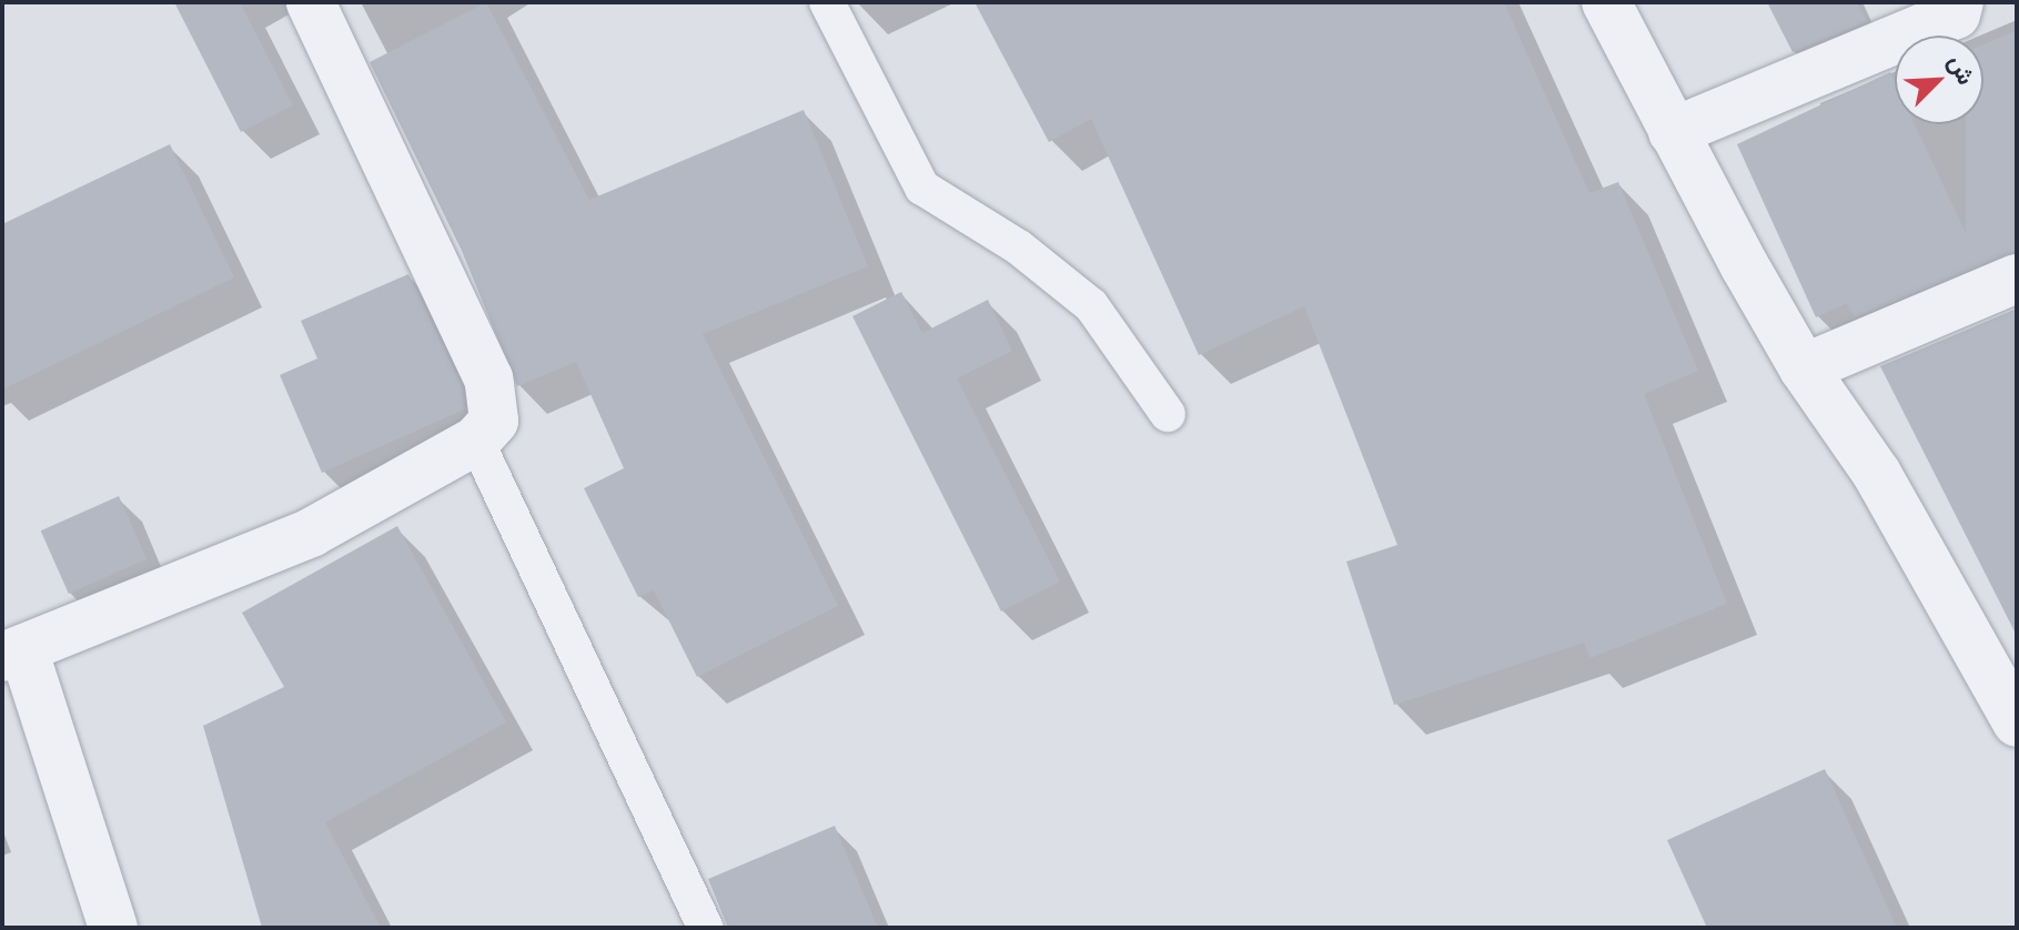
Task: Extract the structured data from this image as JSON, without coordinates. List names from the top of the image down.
{
  "north": "top right"
}
